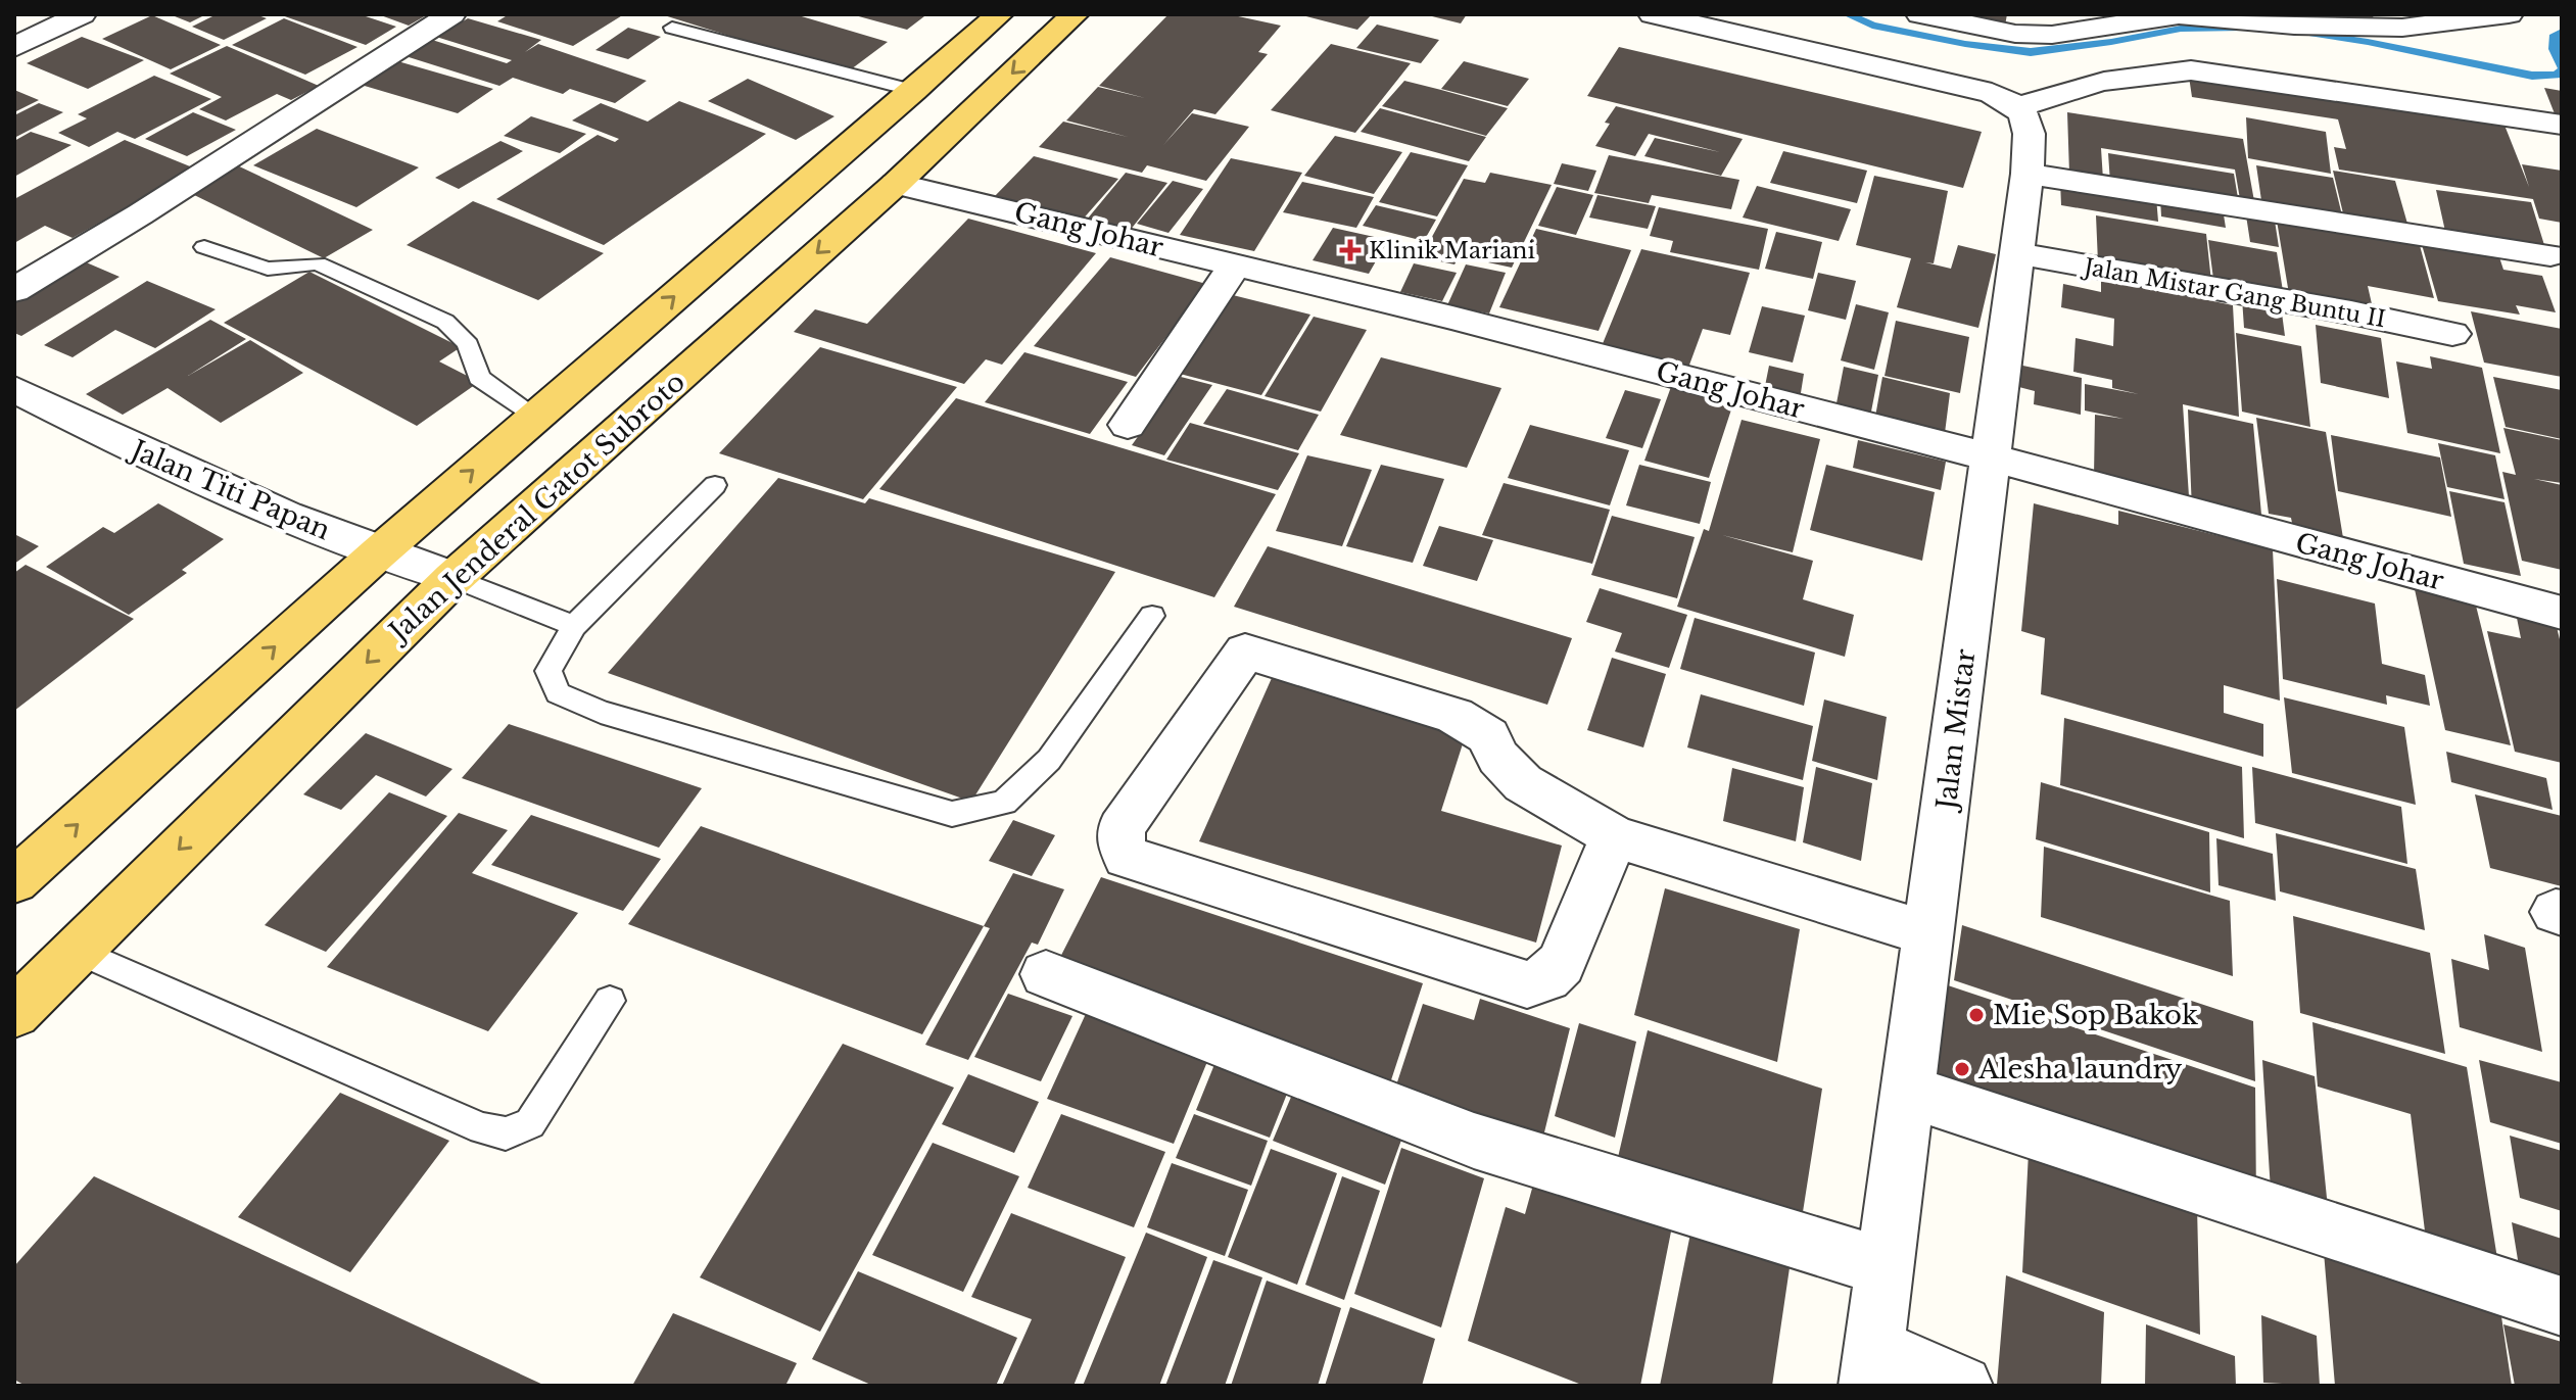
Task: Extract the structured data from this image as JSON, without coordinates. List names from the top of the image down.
{
  "streets": {
    "main road": ["Jalan Jenderal Gatot Subroto"],
    "street": [
      "Gang Johar",
      "Jalan Mistar Gang Buntu II",
      "Jalan Titi Papan",
      "Jalan Mistar"
    ]
  },
  "crossings": [
    ["Gang Johar", "Jalan Jenderal Gatot Subroto"],
    ["Gang Johar", "Jalan Mistar"],
    ["Jalan Mistar Gang Buntu II", "Jalan Mistar"],
    ["Jalan Titi Papan", "Jalan Jenderal Gatot Subroto"]
  ],
  "places": {
    "health": ["Klinik Mariani"],
    "other": ["Mie Sop Bakok", "Alesha laundry"]
  }
}
